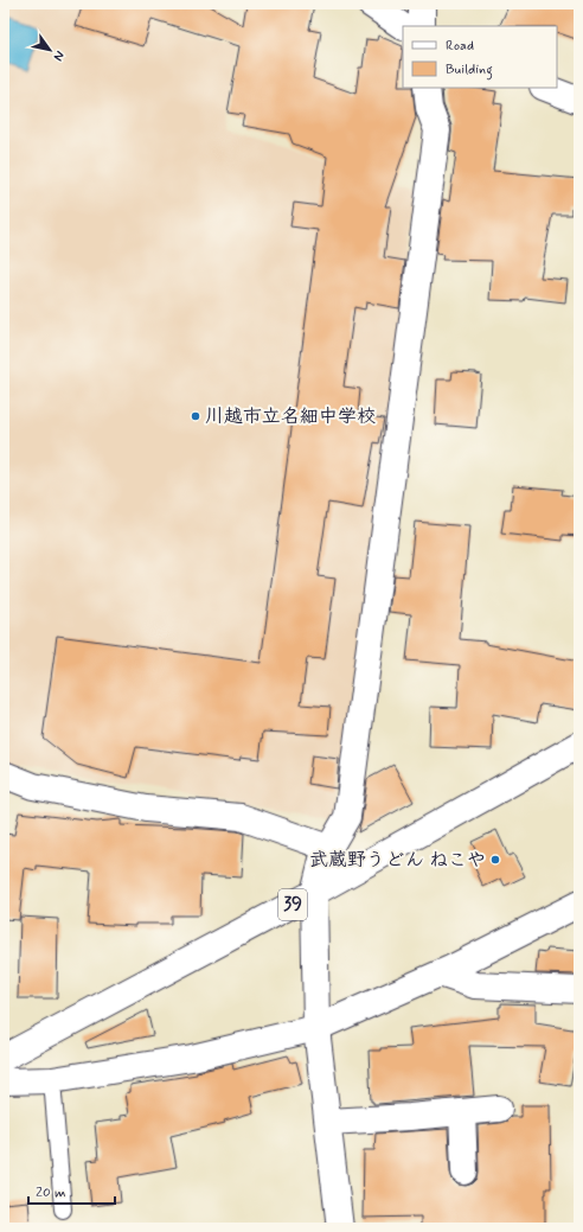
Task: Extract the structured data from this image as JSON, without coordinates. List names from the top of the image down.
{
  "streets": {
    "street": ["39"]
  },
  "places": ["川越市立名細中学校", "武蔵野うどん ねこや"],
  "legend": ["Road", "Building"],
  "scale_bar": "20 m",
  "north": "bottom right"
}
